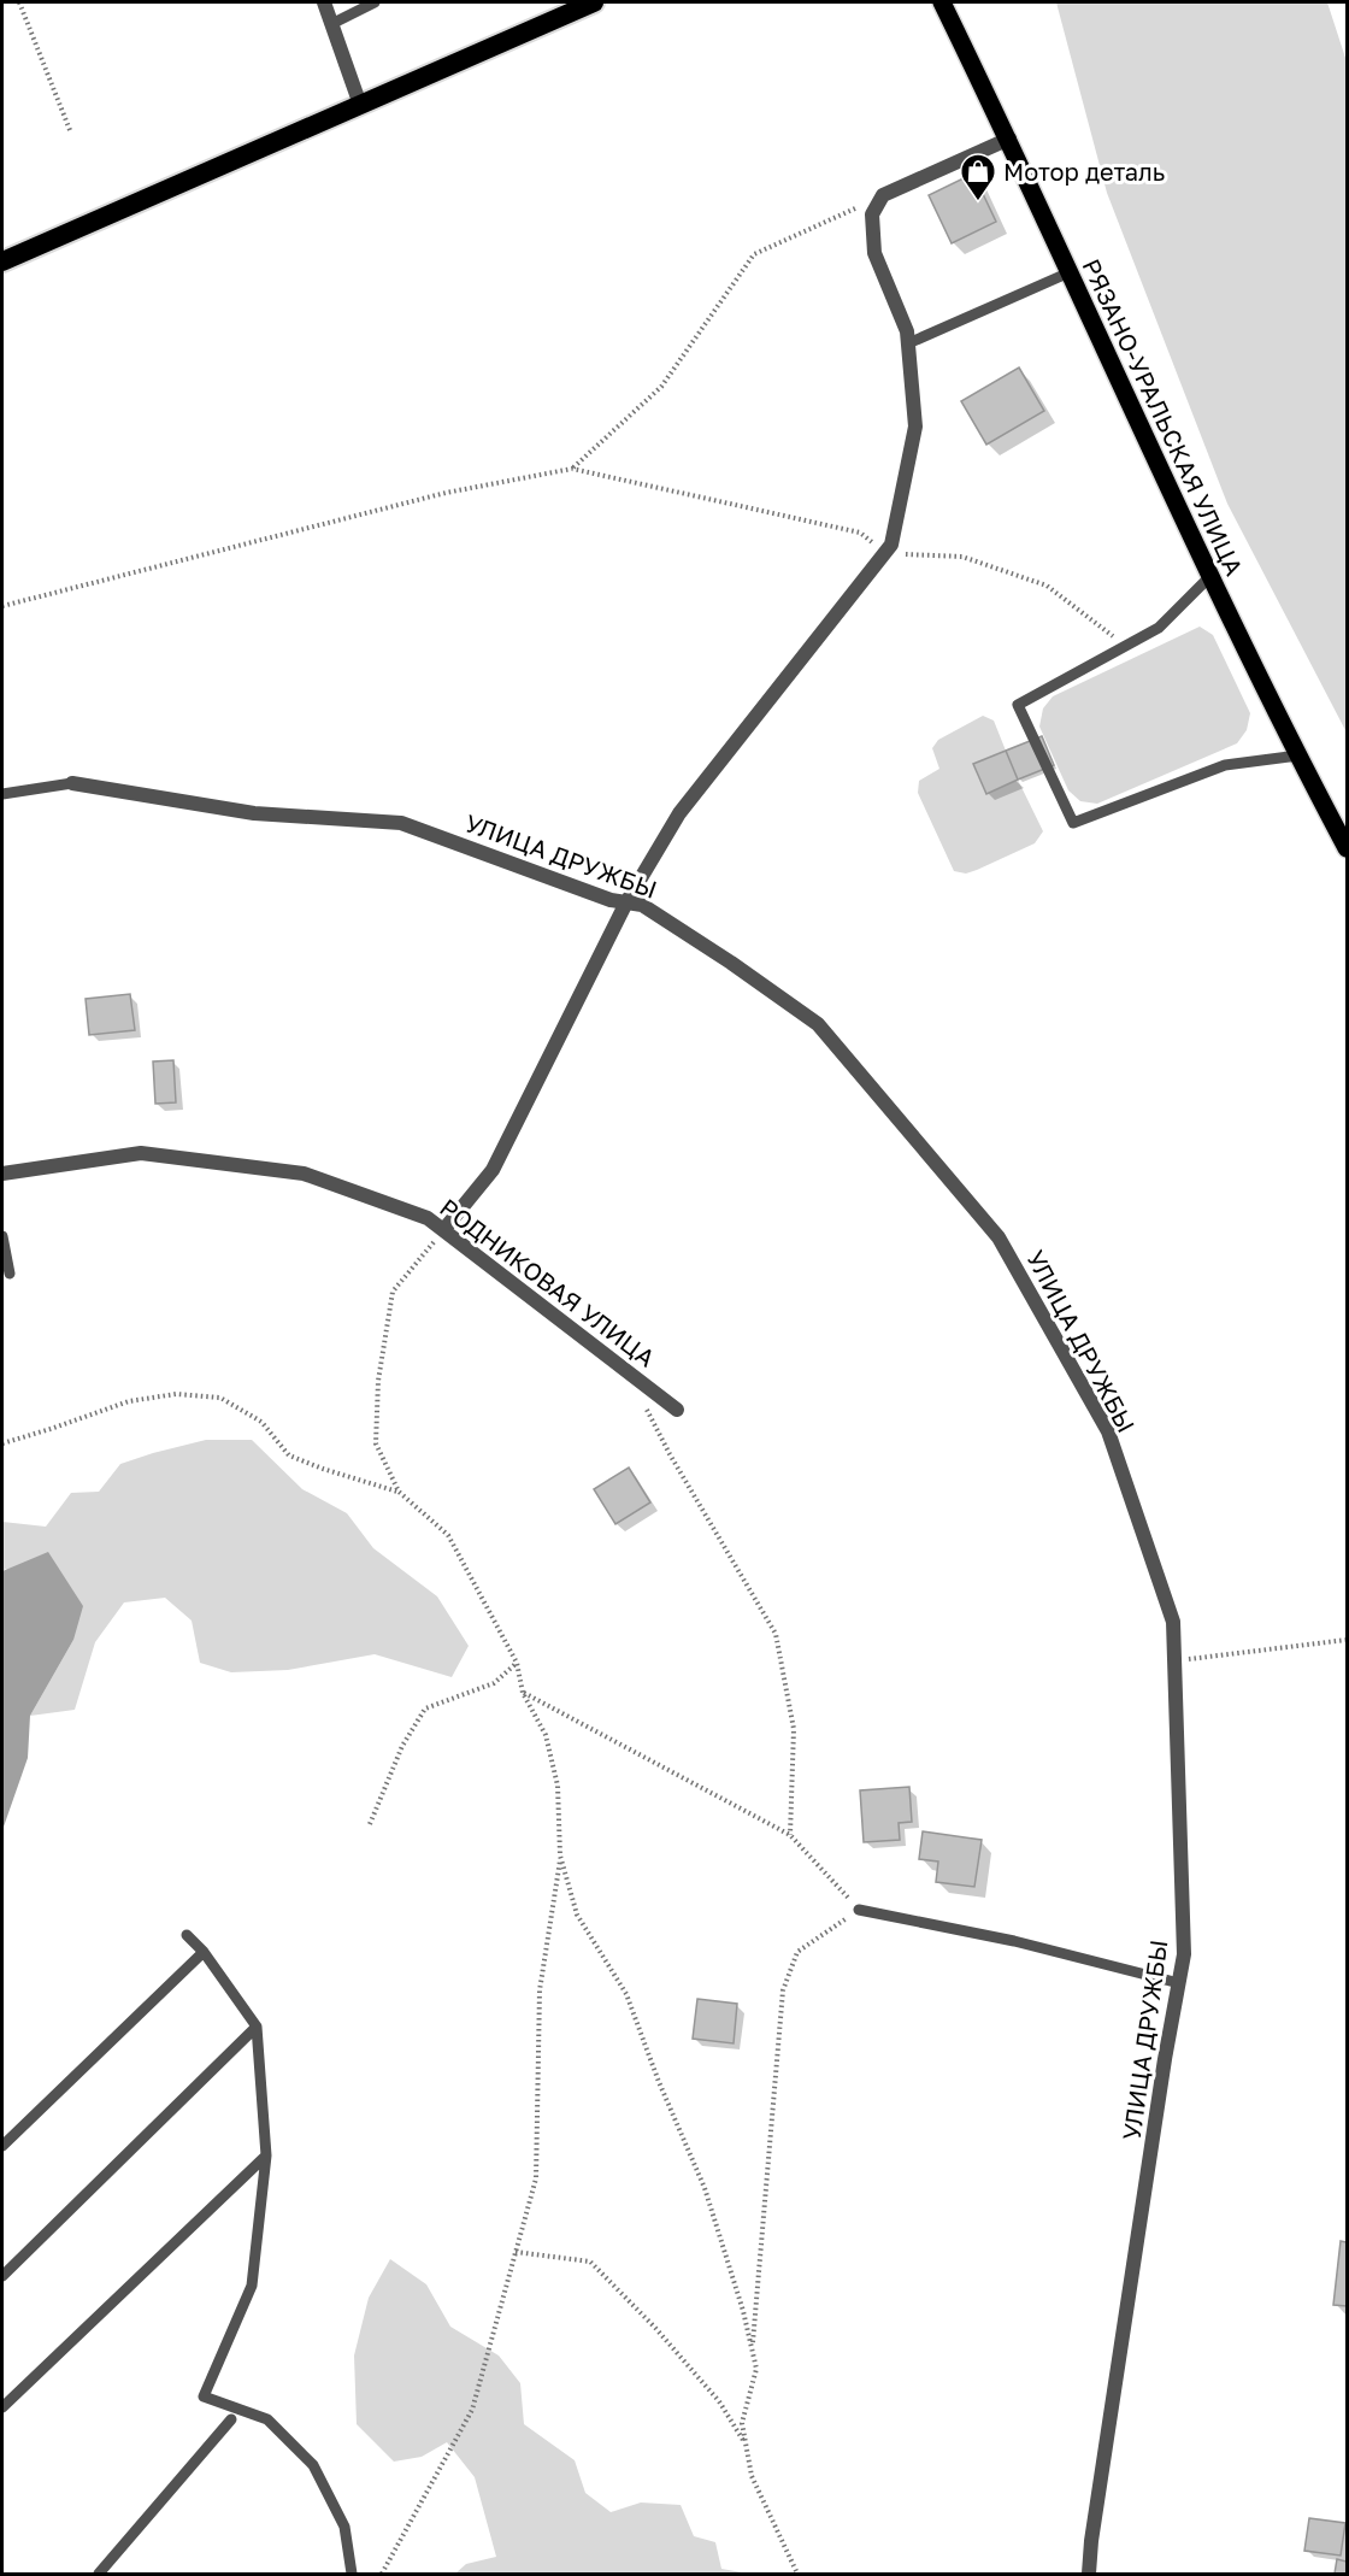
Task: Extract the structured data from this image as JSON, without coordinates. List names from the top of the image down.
{
  "streets": {
    "main road": ["РЯЗАНО-УРАЛЬСКАЯ УЛИЦА"],
    "street": ["УЛИЦА ДРУЖБЫ", "РОДНИКОВАЯ УЛИЦА"]
  },
  "places": {
    "shop": ["Мотор деталь"]
  }
}
